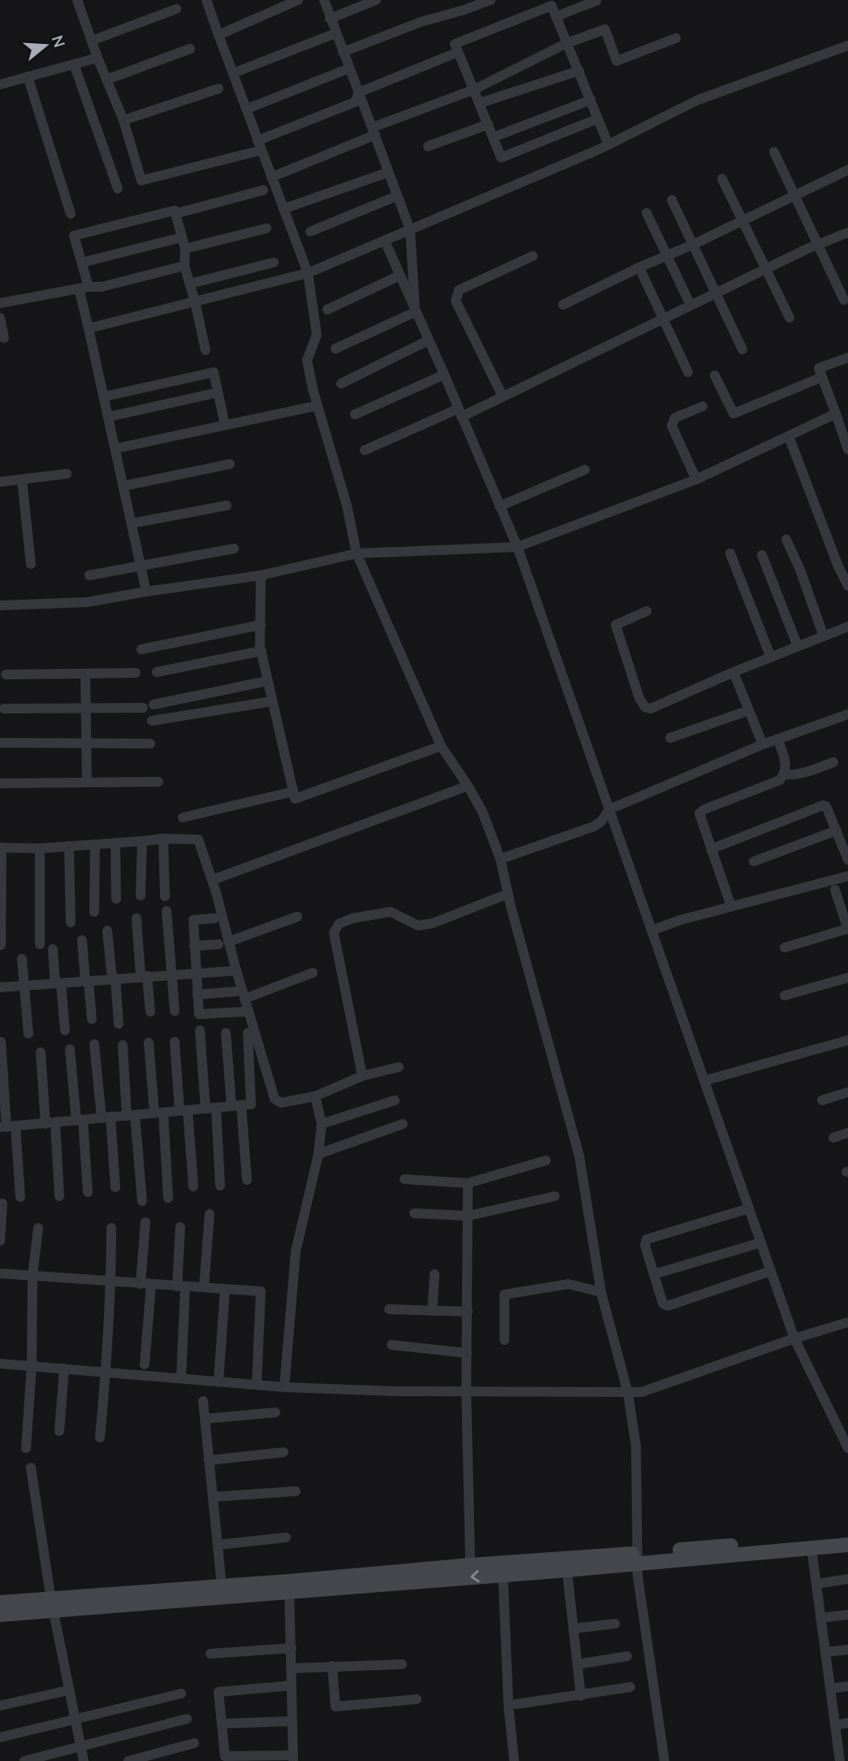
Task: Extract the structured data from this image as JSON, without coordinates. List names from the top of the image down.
{
  "north": "right"
}
